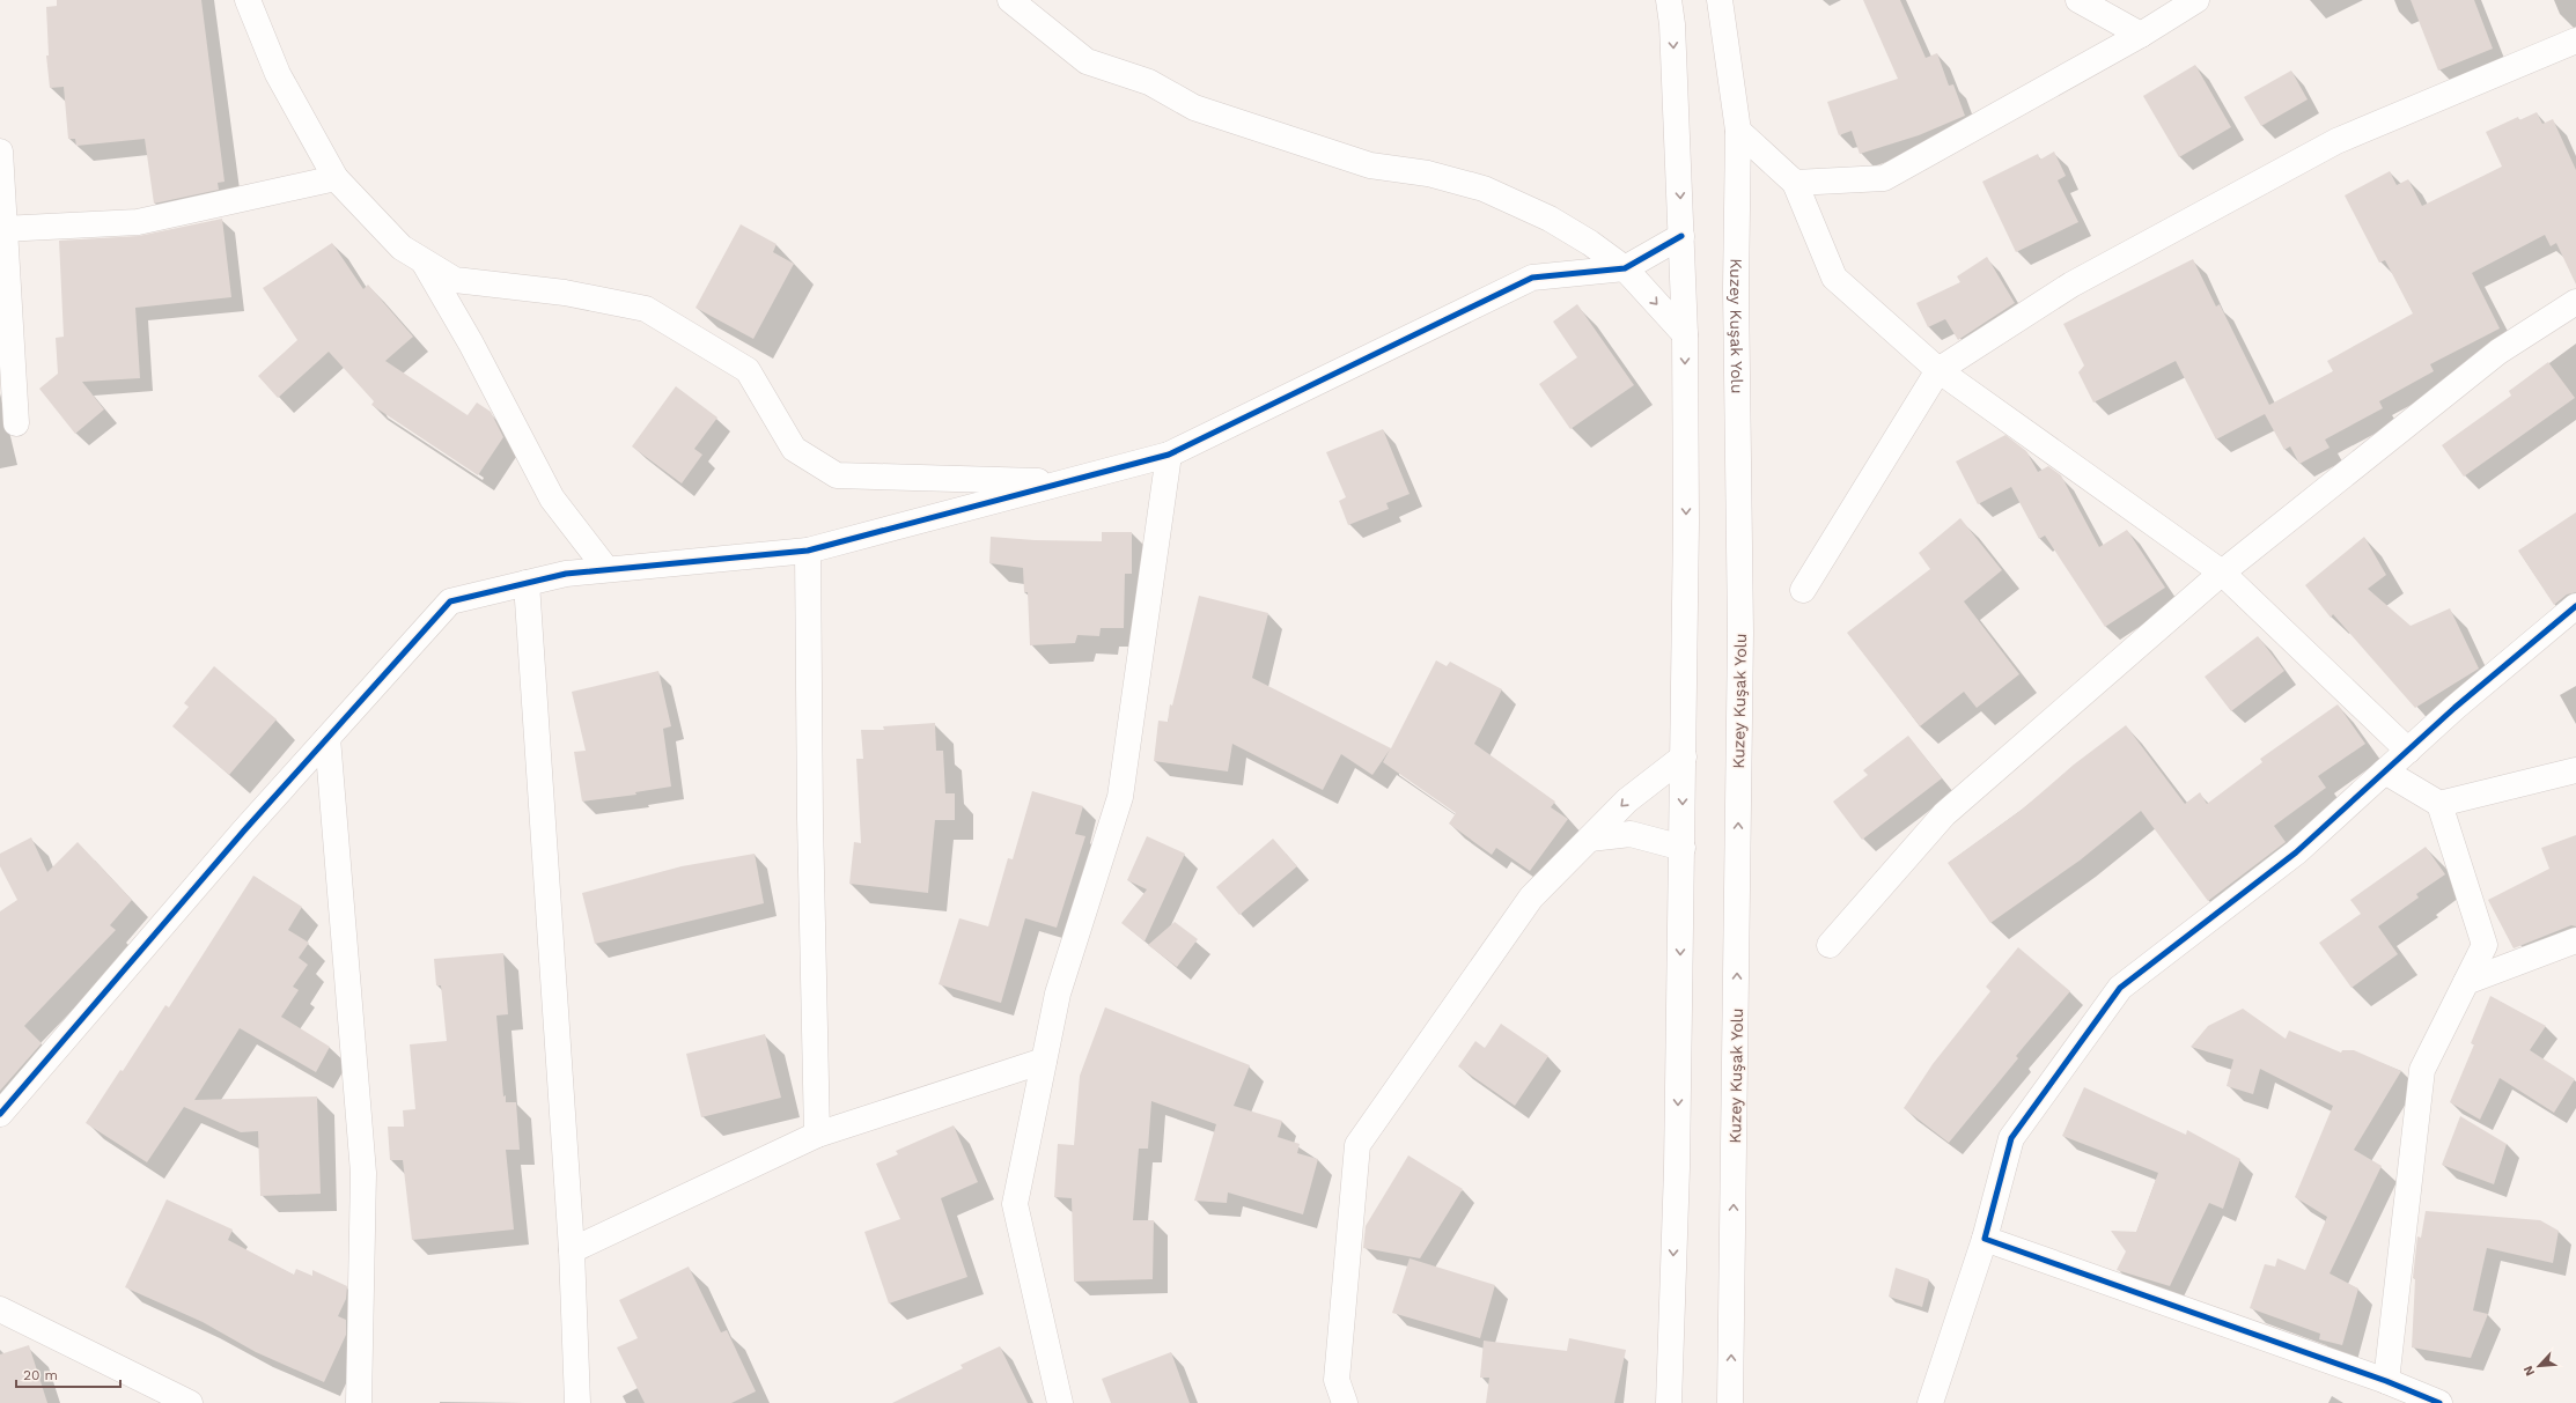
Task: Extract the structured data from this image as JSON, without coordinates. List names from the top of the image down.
{
  "streets": {
    "street": ["Kuzey Kuşak Yolu"]
  },
  "scale_bar": "20 m",
  "north": "bottom left"
}
